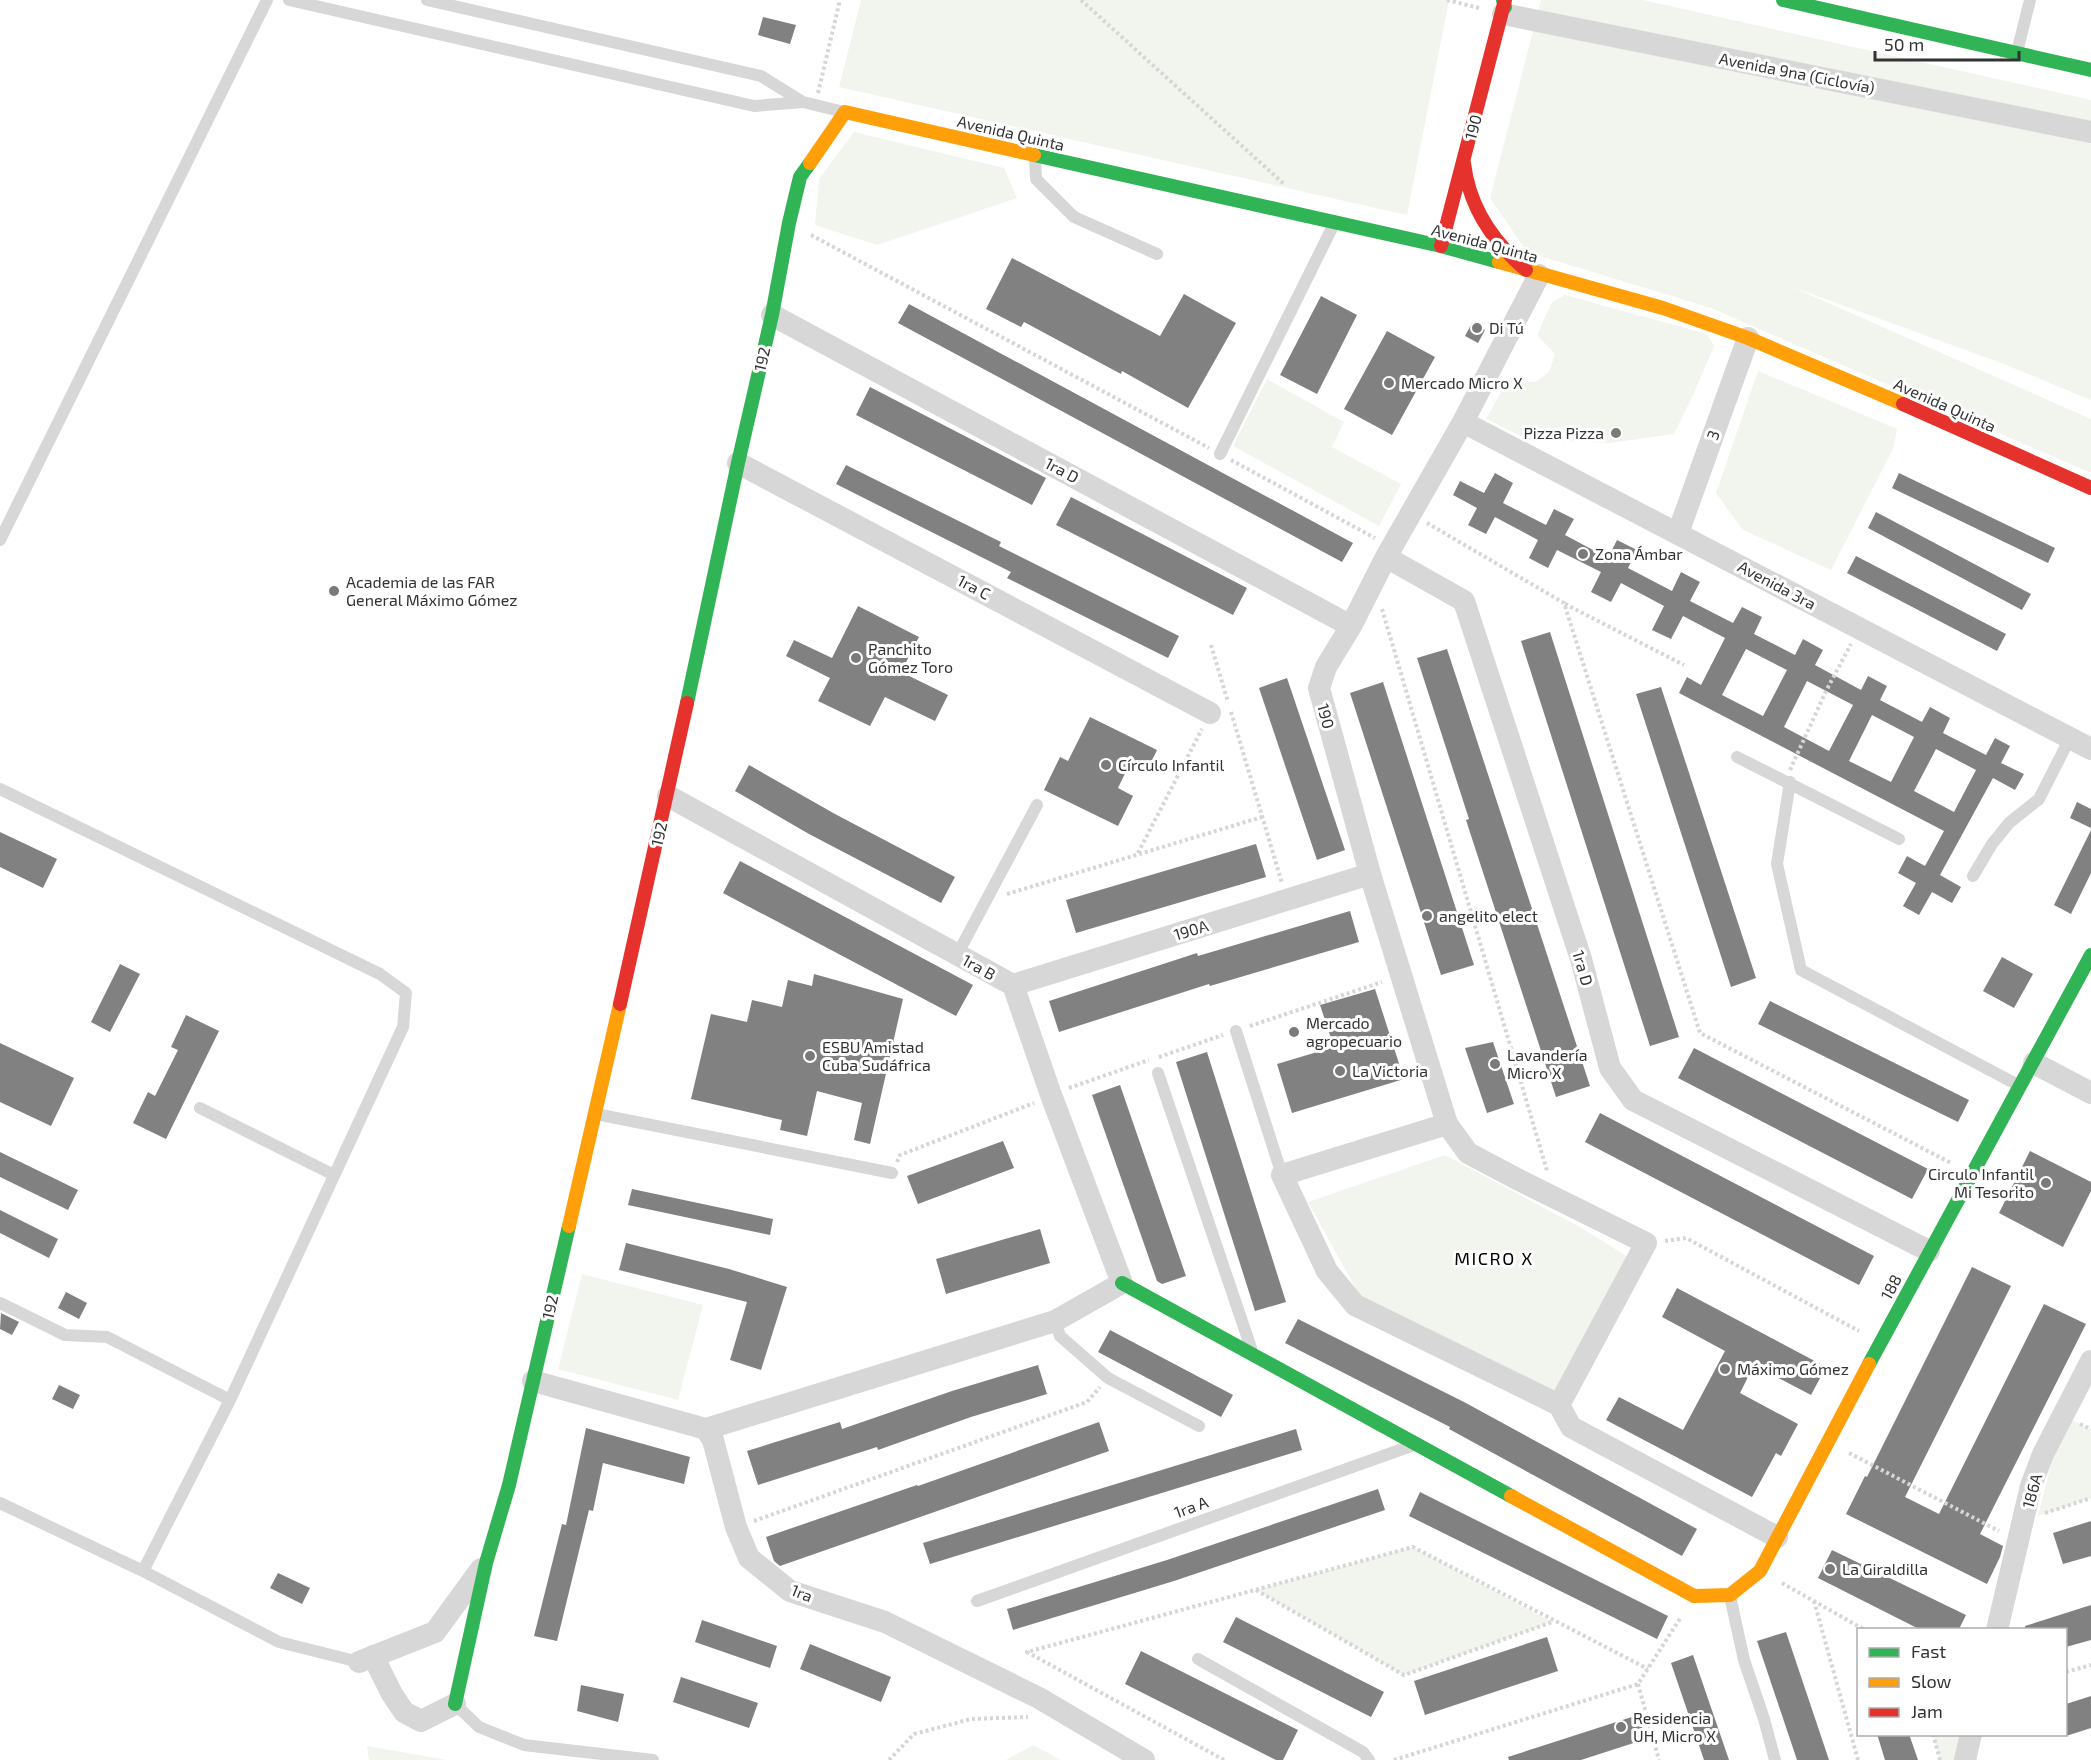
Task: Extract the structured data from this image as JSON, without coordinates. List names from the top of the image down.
{
  "streets": {
    "main road": [
      "190",
      "Avenida Quinta",
      "192",
      "188"
    ],
    "street": [
      "Avenida 9na (Ciclovía)",
      "3",
      "1ra D",
      "Avenida 3ra",
      "1ra C",
      "190A",
      "1ra B",
      "186A",
      "1ra"
    ],
    "lane": ["1ra A"]
  },
  "crossings": [
    ["Avenida 9na (Ciclovía)", "190"],
    ["190", "Avenida Quinta"],
    ["190", "1ra D"],
    ["190", "Avenida 3ra"],
    ["190", "190A"],
    ["Avenida Quinta", "192"],
    ["Avenida Quinta", "3"],
    ["192", "1ra D"],
    ["192", "1ra C"],
    ["192", "1ra B"],
    ["3", "Avenida 3ra"],
    ["1ra D", "188"],
    ["190A", "1ra B"]
  ],
  "districts": ["MICRO X"],
  "places": [
    "Di Tú",
    "Mercado Micro X",
    "Pizza Pizza",
    "Zona Ámbar",
    "Academia de las FAR General Máximo Gómez",
    "Panchito Gómez Toro",
    "Círculo Infantil",
    "angelito elect",
    "Mercado agropecuario",
    "ESBU Amistad Cuba Sudáfrica",
    "Lavandería Micro X",
    "La Victoria",
    "Circulo Infantil Mi Tesorito",
    "Máximo Gómez",
    "La Giraldilla",
    "Residencia UH, Micro X"
  ],
  "legend": ["Fast", "Slow", "Jam"],
  "scale_bar": "50 m"
}
